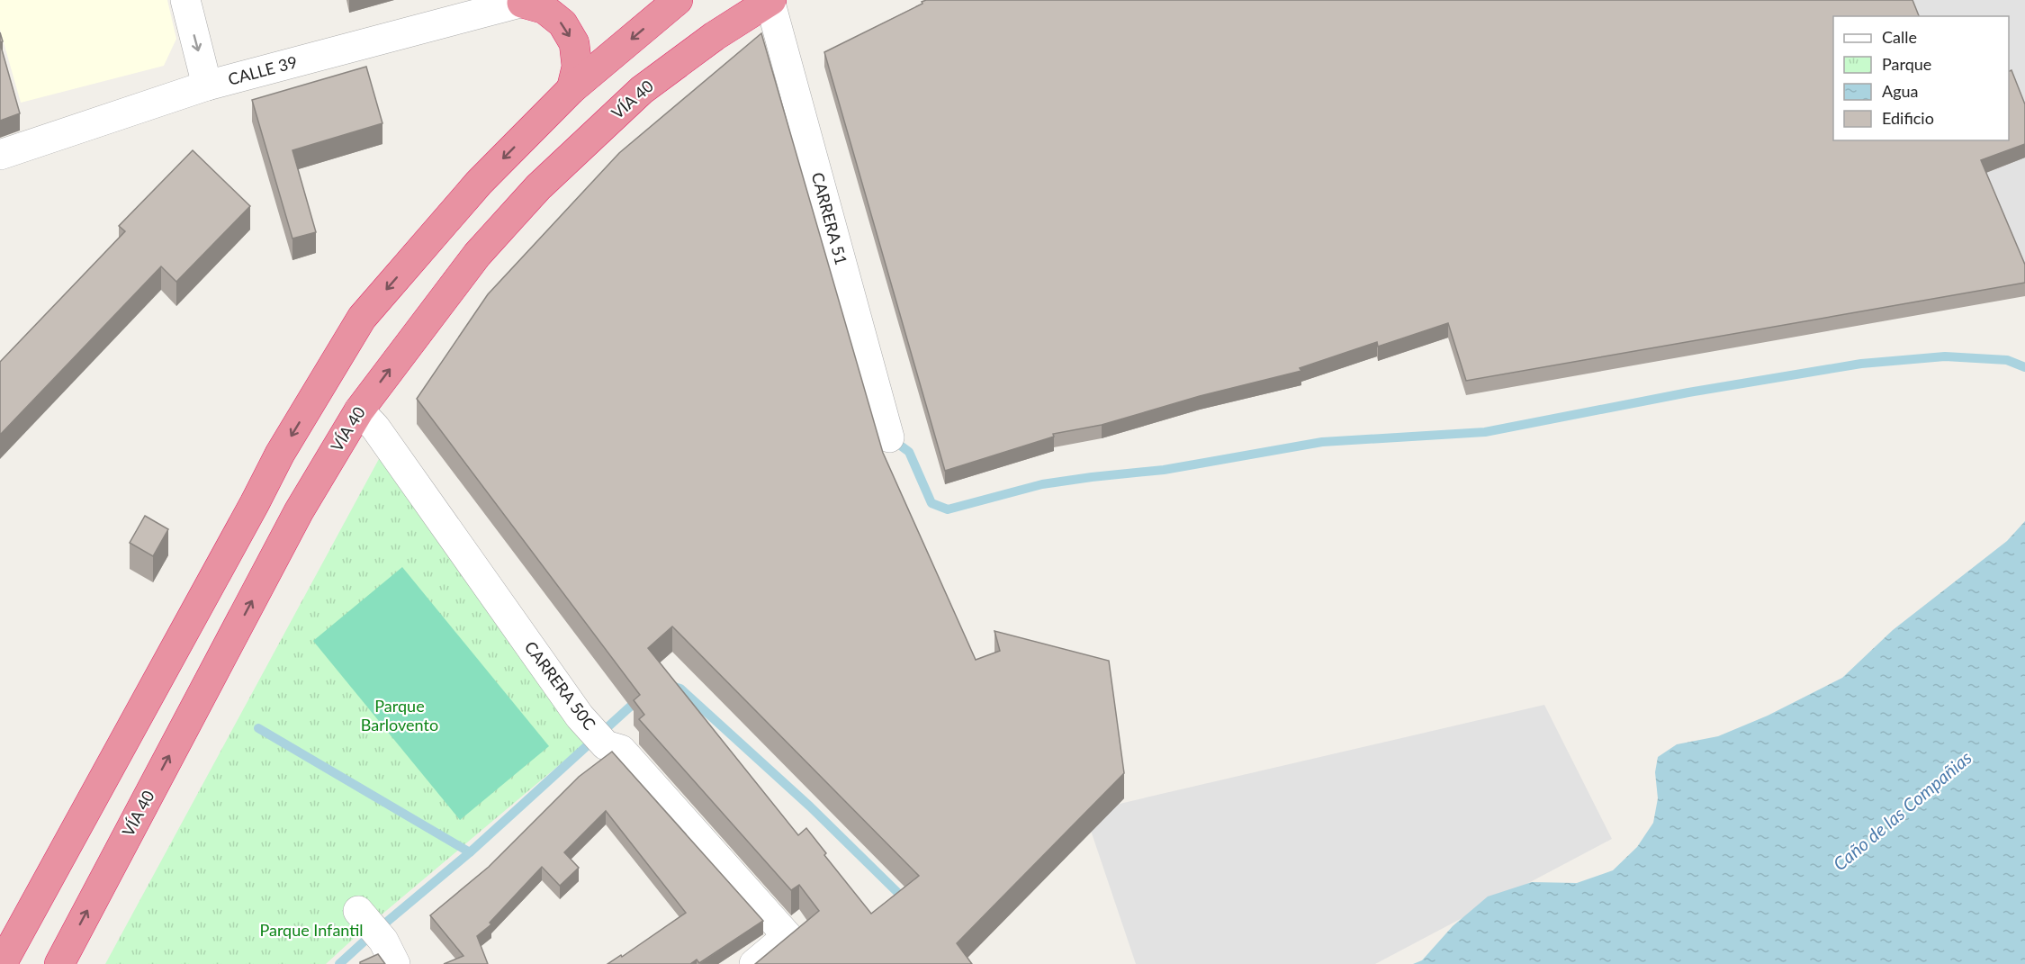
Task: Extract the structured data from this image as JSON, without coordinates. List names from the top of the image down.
{
  "streets": {
    "highway": ["VÍA 40"],
    "street": ["CALLE 39", "CARRERA 51", "CARRERA 50C"]
  },
  "crossings": [
    ["VÍA 40", "CARRERA 51"],
    ["VÍA 40", "CARRERA 50C"]
  ],
  "water": ["Caño de las Compañias"],
  "parks": ["Parque Barlovento", "Parque Infantil"],
  "legend": [
    "Calle",
    "Parque",
    "Agua",
    "Edificio"
  ]
}
